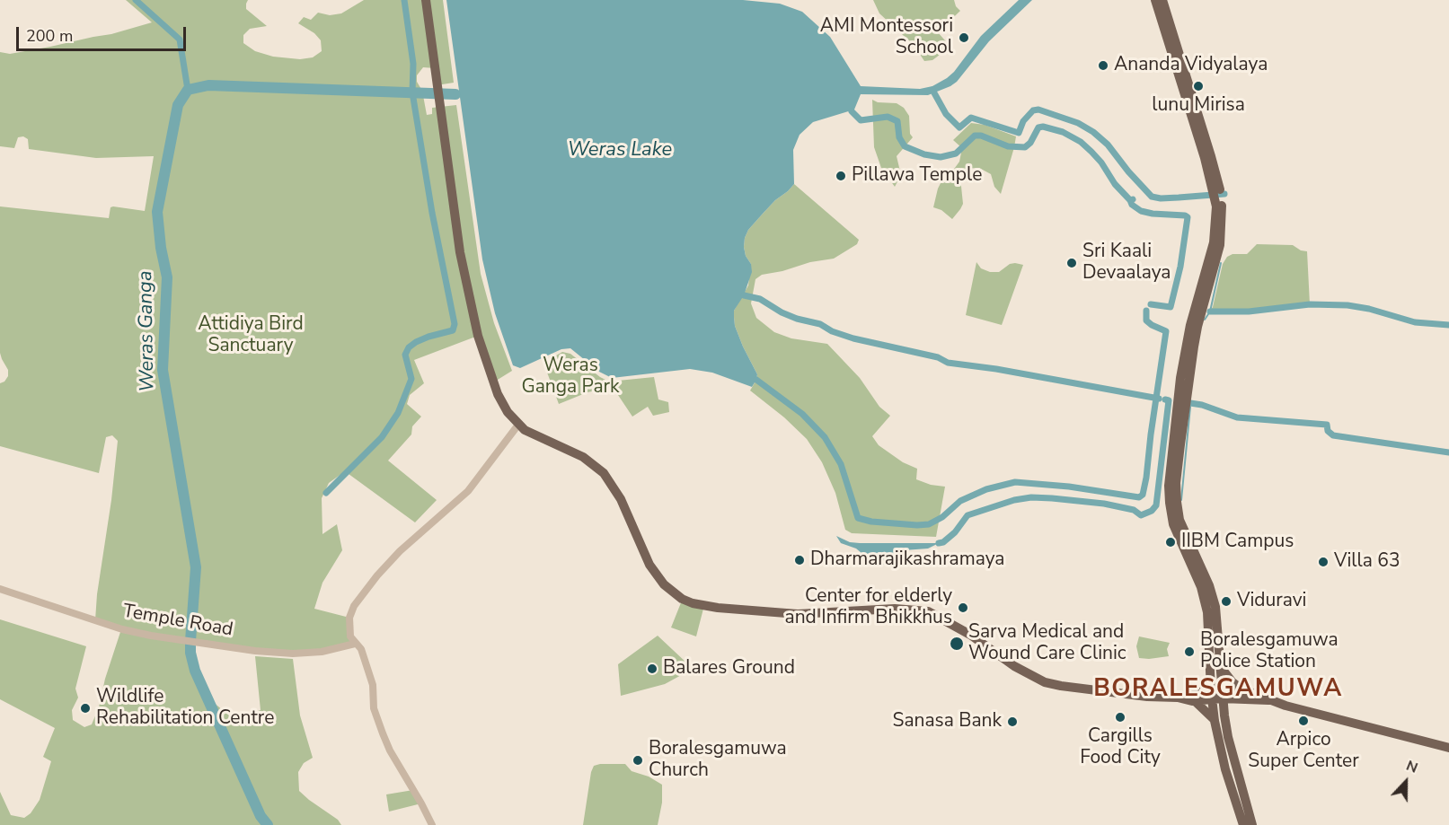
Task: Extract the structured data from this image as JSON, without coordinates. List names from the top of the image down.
{
  "streets": {
    "street": ["Temple Road"]
  },
  "districts": ["BORALESGAMUWA"],
  "water": ["Weras Lake", "Weras Ganga"],
  "parks": ["Attidiya Bird Sanctuary", "Weras Ganga Park"],
  "places": [
    "AMI Montessori School",
    "Ananda Vidyalaya",
    "lunu Mirisa",
    "Pillawa Temple",
    "Sri Kaali Devaalaya",
    "IIBM Campus",
    "Dharmarajikashramaya",
    "Villa 63",
    "Viduravi",
    "Center for elderly and Infirm Bhikkhus",
    "Sarva Medical and Wound Care Clinic",
    "Boralesgamuwa Police Station",
    "Balares Ground",
    "Wildlife Rehabilitation Centre",
    "Cargills Food City",
    "Arpico Super Center",
    "Sanasa Bank",
    "Boralesgamuwa Church"
  ],
  "scale_bar": "200 m",
  "north": "top"
}
